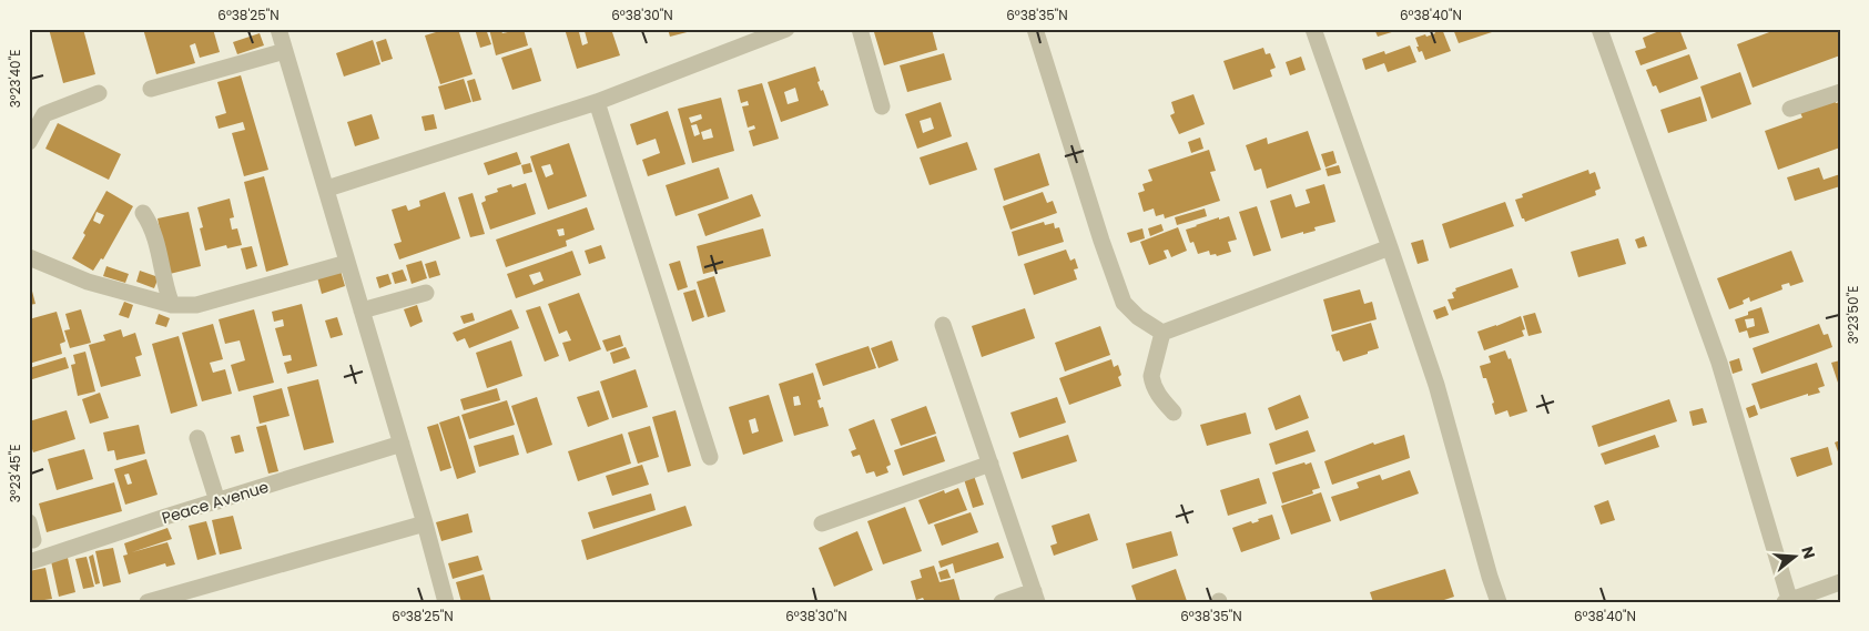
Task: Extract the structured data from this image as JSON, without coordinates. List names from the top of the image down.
{
  "streets": {
    "street": ["Peace Avenue"]
  },
  "north": "right",
  "coordinates": [
    "6°38'25\"N",
    "6°38'30\"N",
    "6°38'35\"N",
    "6°38'40\"N",
    "3°23'40\"E",
    "3°23'50\"E",
    "3°23'45\"E"
  ]
}
